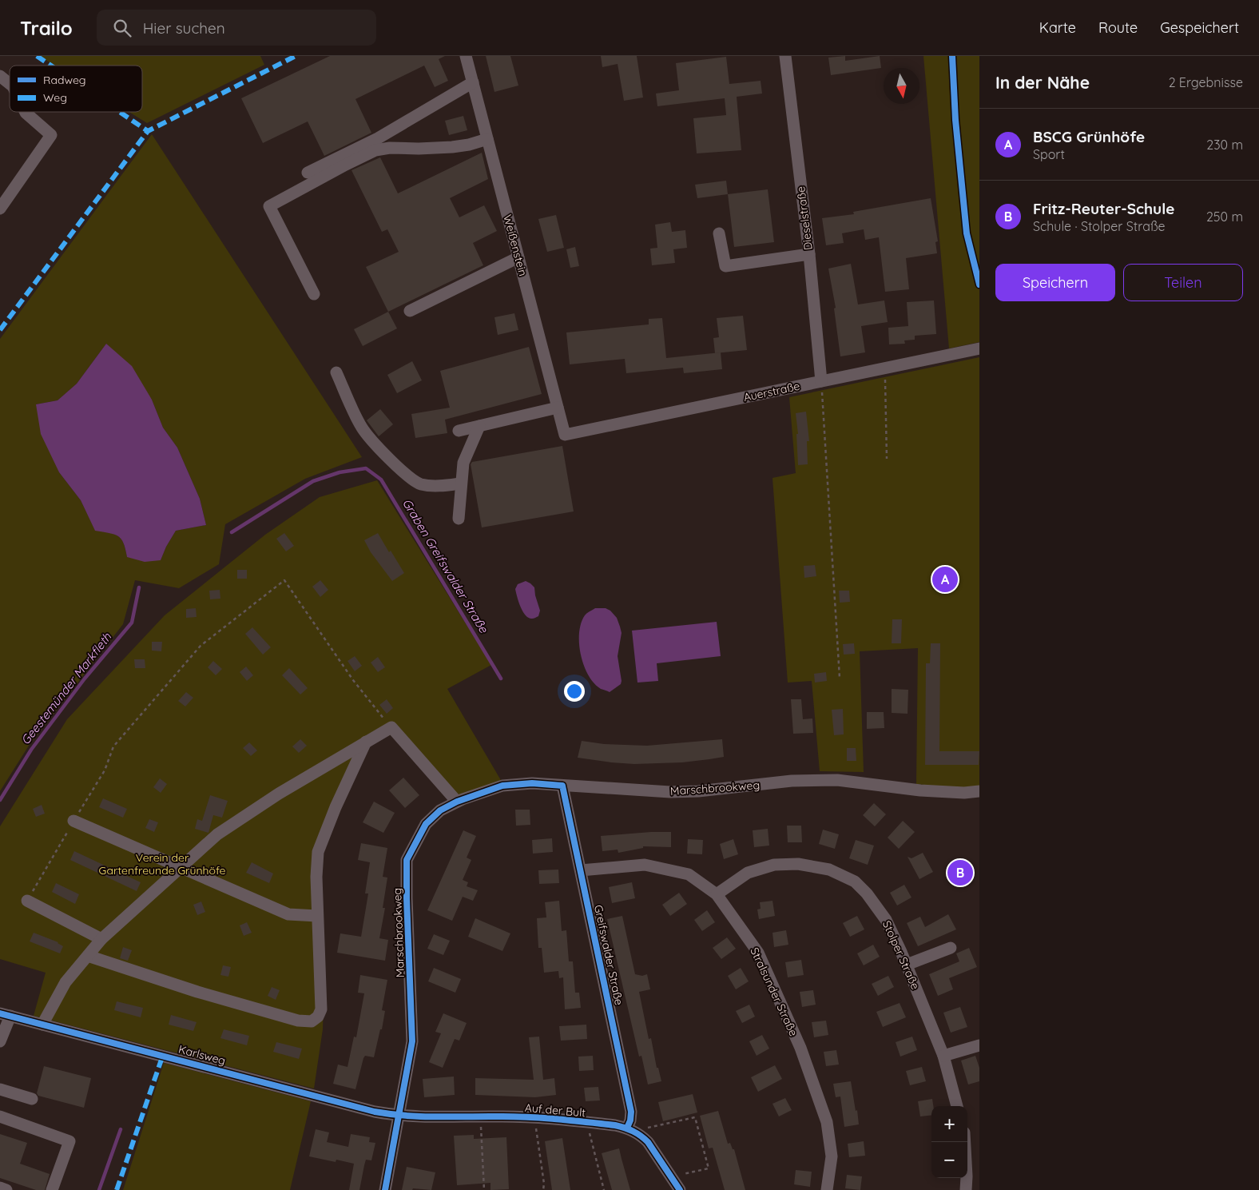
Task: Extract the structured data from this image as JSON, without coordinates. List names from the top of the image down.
{
  "streets": {
    "street": [
      "Dieselstraße",
      "Weißenstein",
      "Auerstraße",
      "Marschbrookweg",
      "Greifswalder Straße",
      "Stolper Straße",
      "Stralsunder Straße",
      "Karlsweg",
      "Auf der Bult"
    ]
  },
  "crossings": [
    ["Dieselstraße", "Auerstraße"],
    ["Weißenstein", "Auerstraße"],
    ["Marschbrookweg", "Greifswalder Straße"],
    ["Marschbrookweg", "Karlsweg"],
    ["Marschbrookweg", "Auf der Bult"],
    ["Greifswalder Straße", "Stralsunder Straße"],
    ["Greifswalder Straße", "Auf der Bult"],
    ["Stolper Straße", "Stralsunder Straße"],
    ["Karlsweg", "Auf der Bult"]
  ],
  "water": ["Graben Greifswalder Straße", "Geestemünder Markfleth"],
  "parks": ["Verein der Gartenfreunde Grünhöfe"],
  "legend": ["Radweg", "Weg"],
  "north": "bottom",
  "page": {
    "header": "Trailo",
    "search": "Hier suchen",
    "nav": ["Karte", "Route", "Gespeichert"],
    "heading": ["In der Nähe", "2 Ergebnisse"],
    "list": [
      {
        "mark": "A",
        "name": "BSCG Grünhöfe",
        "note": "Sport",
        "value": "230 m"
      },
      {
        "mark": "B",
        "name": "Fritz-Reuter-Schule",
        "note": "Schule · Stolper Straße",
        "value": "250 m"
      }
    ],
    "buttons": ["Speichern", "Teilen"],
    "pins": ["A", "B"],
    "map_buttons": ["+", "−"]
  }
}
